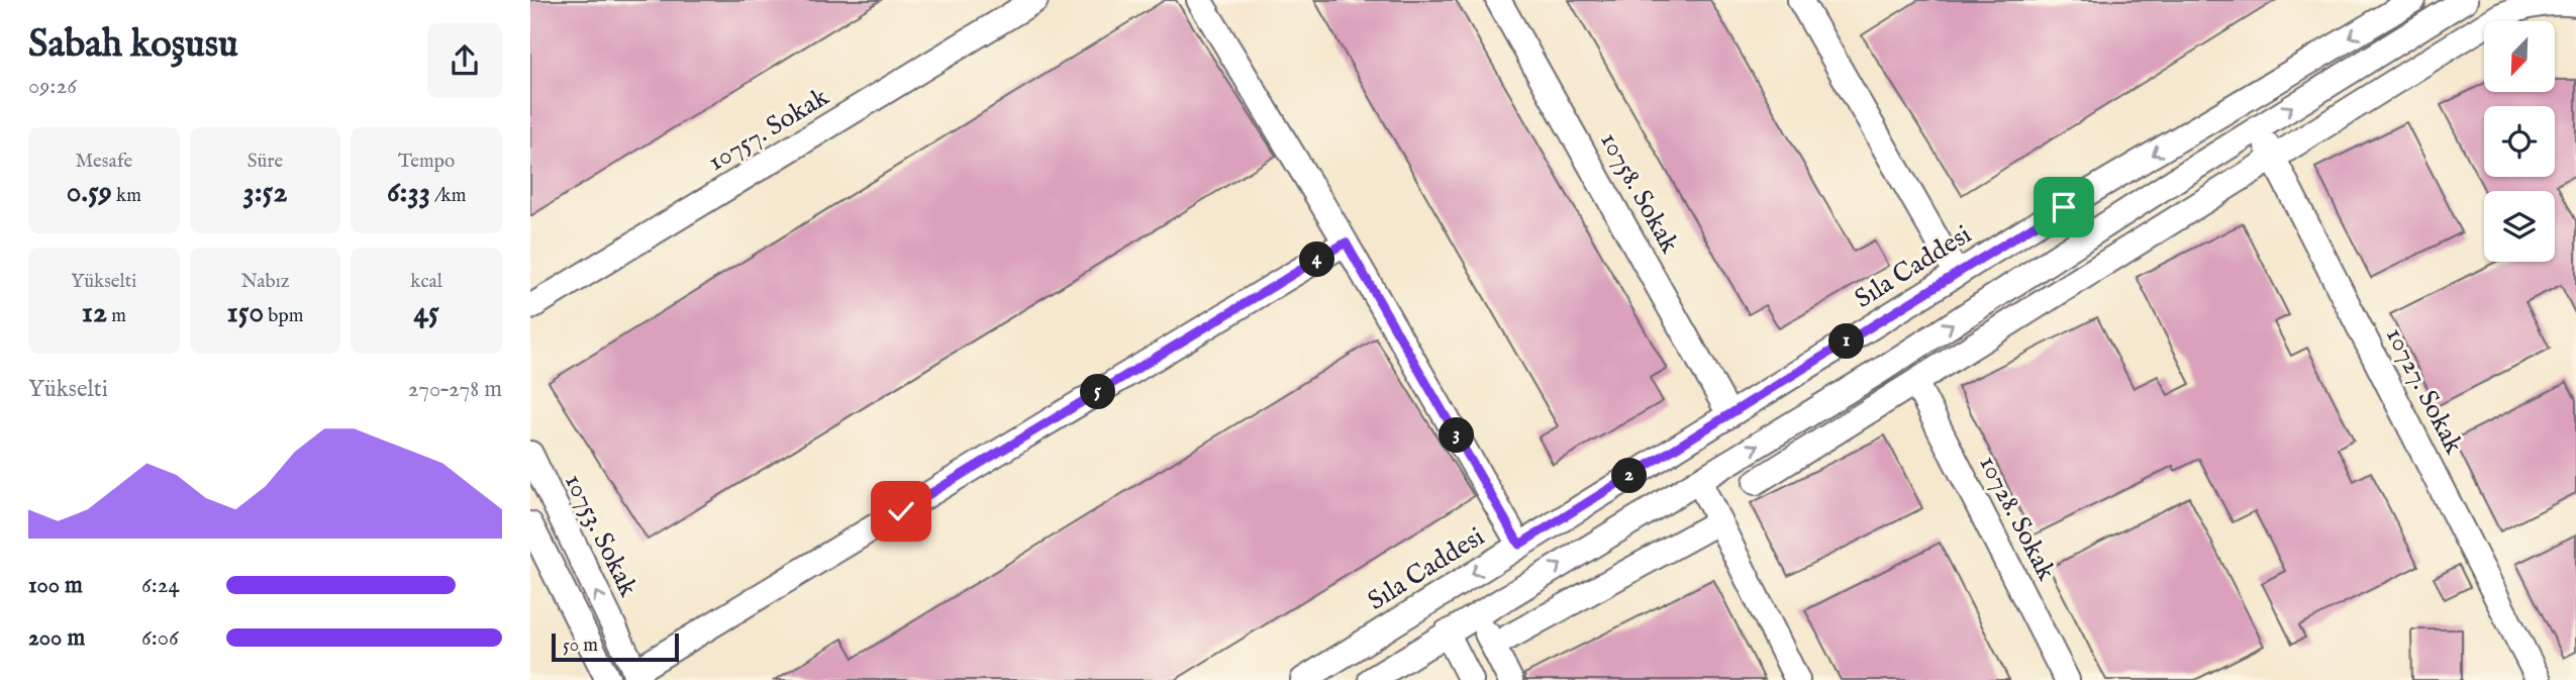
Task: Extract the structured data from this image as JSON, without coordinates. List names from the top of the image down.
{
  "streets": {
    "street": [
      "10757. Sokak",
      "10758. Sokak",
      "Sıla Caddesi",
      "10727. Sokak",
      "10728. Sokak",
      "10753. Sokak"
    ]
  },
  "crossings": [
    ["10758. Sokak", "Sıla Caddesi"]
  ],
  "scale_bar": "50 m",
  "north": "bottom left",
  "page": {
    "heading": ["Sabah koşusu", "09:26"],
    "stats": [
      ["Mesafe", "0.59 km"],
      ["Süre", "3:52"],
      ["Tempo", "6:33 /km"],
      ["Yükselti", "12 m"],
      ["Nabız", "150 bpm"],
      ["kcal", "45"]
    ],
    "pins": [
      "4",
      "1",
      "5",
      "3",
      "2"
    ],
    "chart": ["Yükselti", "270–278 m"],
    "list": [
      {
        "name": "100 m",
        "note": "6:24"
      },
      {
        "name": "200 m",
        "note": "6:06"
      }
    ],
    "scale": "50 m"
  }
}
